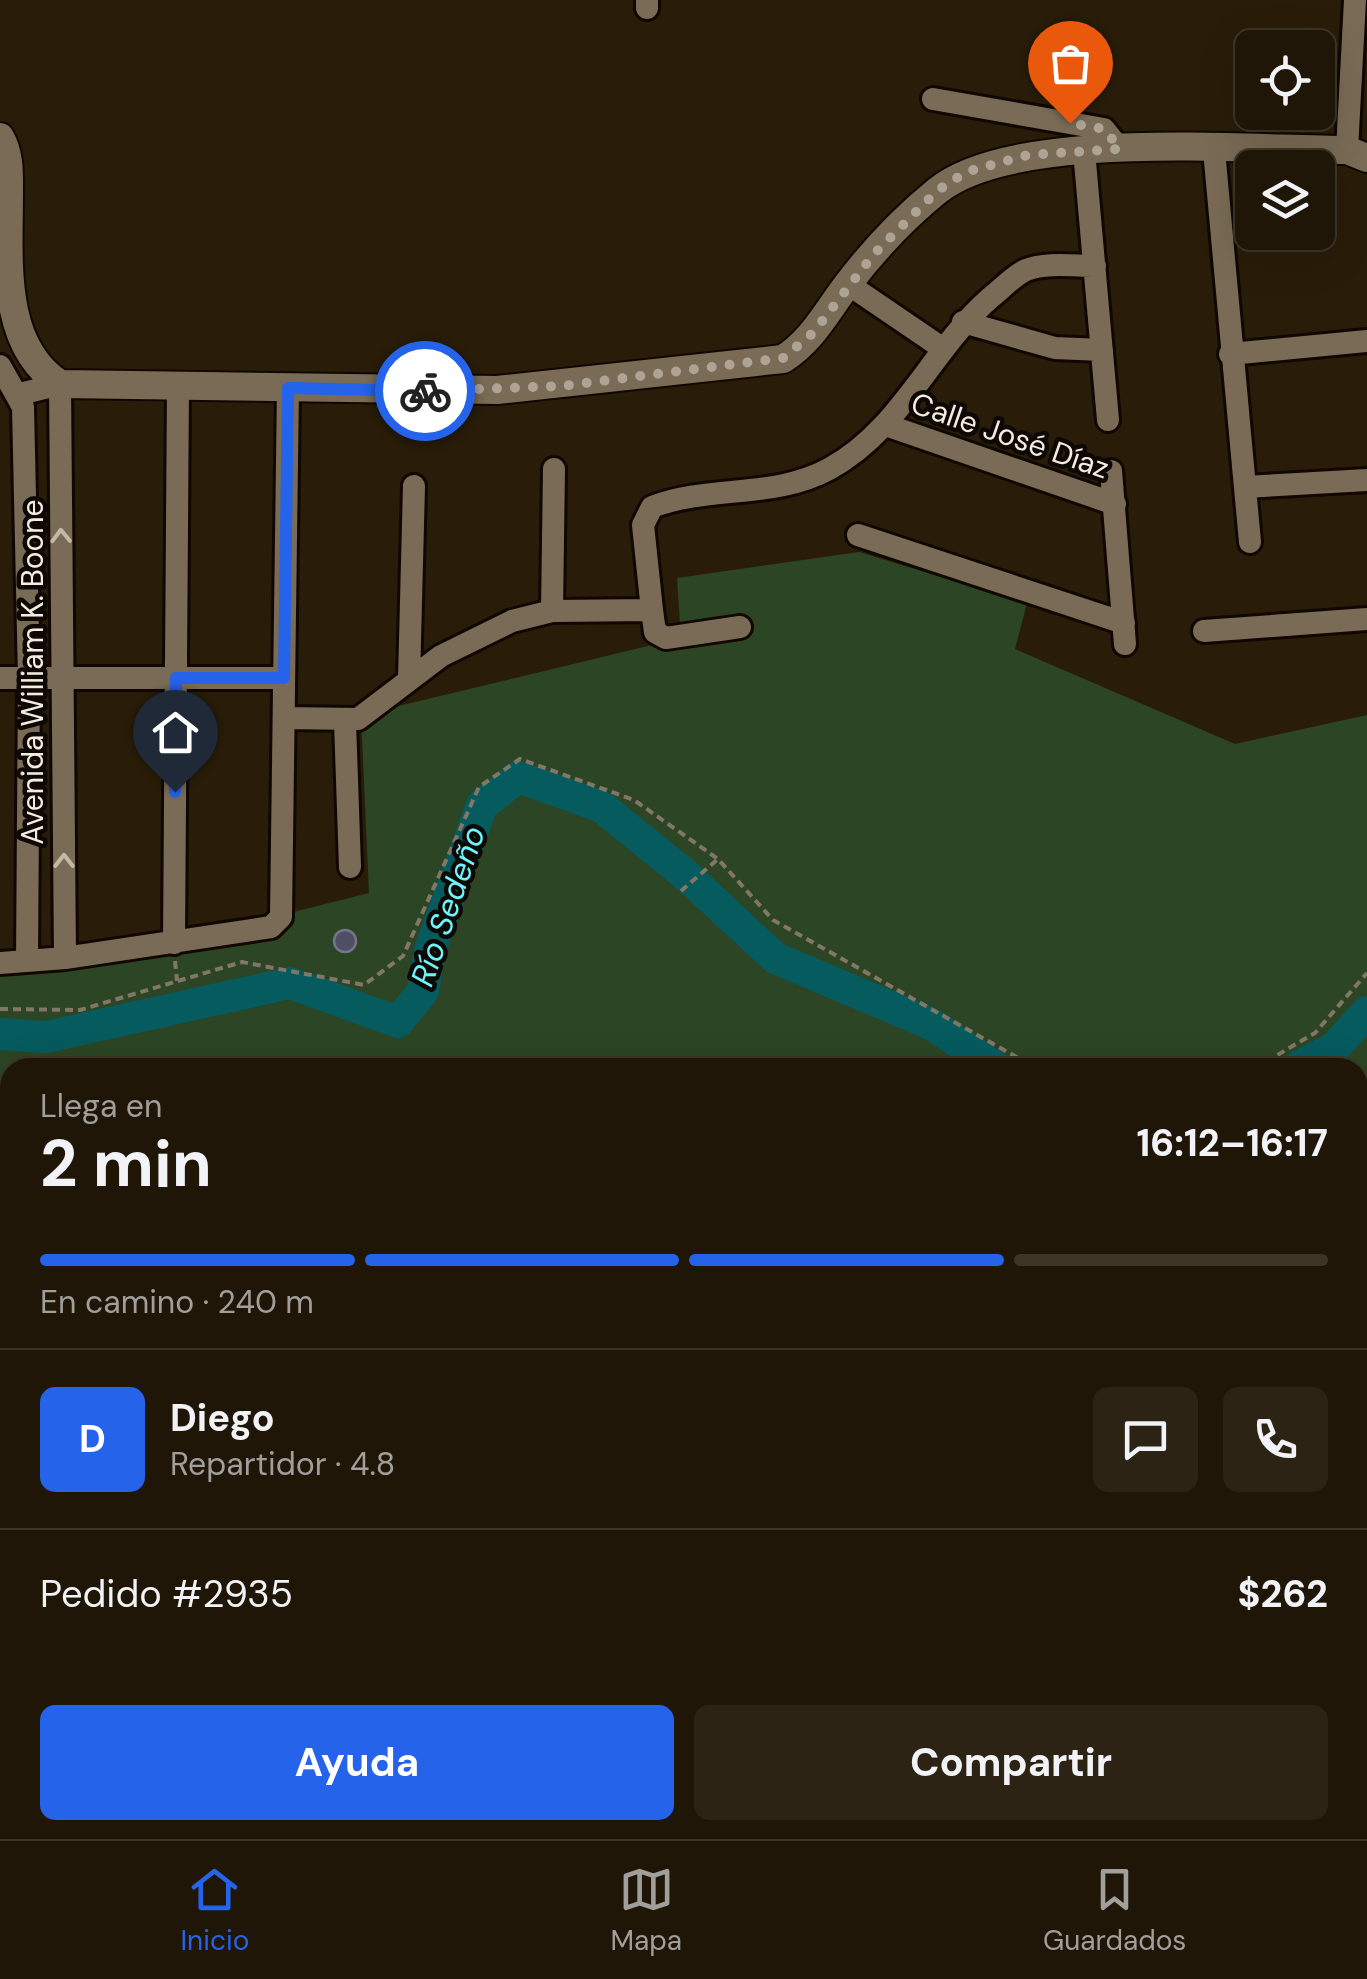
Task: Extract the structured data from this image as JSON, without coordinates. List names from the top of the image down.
{
  "streets": {
    "street": ["Calle José Díaz", "Avenida William K. Boone"]
  },
  "water": ["Río Sedeño"],
  "page": {
    "heading": ["2 min", "Llega en", "16:12–16:17"],
    "panel": [
      "Diego",
      "Repartidor · 4.8",
      "Pedido #2935",
      "$262"
    ],
    "bar": "En camino · 240 m",
    "round": "D",
    "buttons": ["Ayuda", "Compartir"],
    "tabs": ["Inicio", "Mapa", "Guardados"]
  }
}
